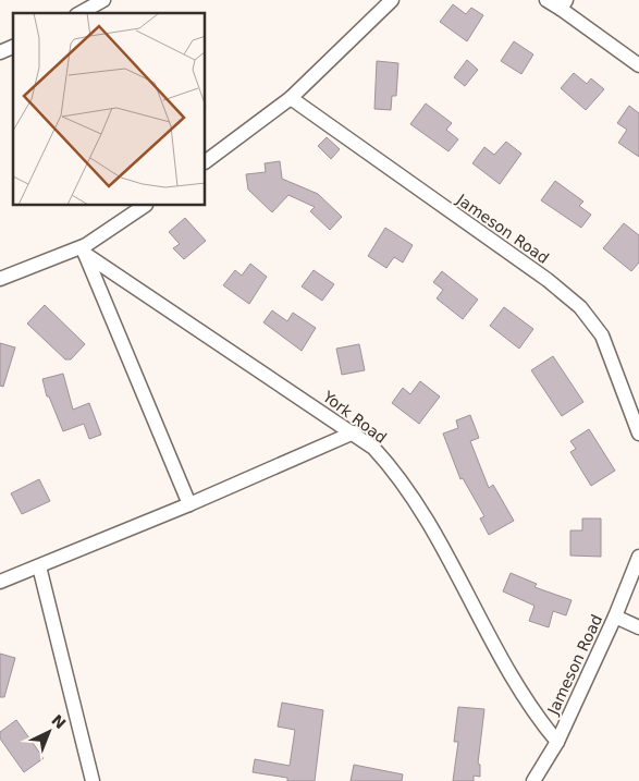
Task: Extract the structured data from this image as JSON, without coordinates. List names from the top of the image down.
{
  "streets": {
    "street": ["Jameson Road", "York Road"]
  },
  "crossings": [
    ["Jameson Road", "York Road"]
  ],
  "north": "top right"
}
